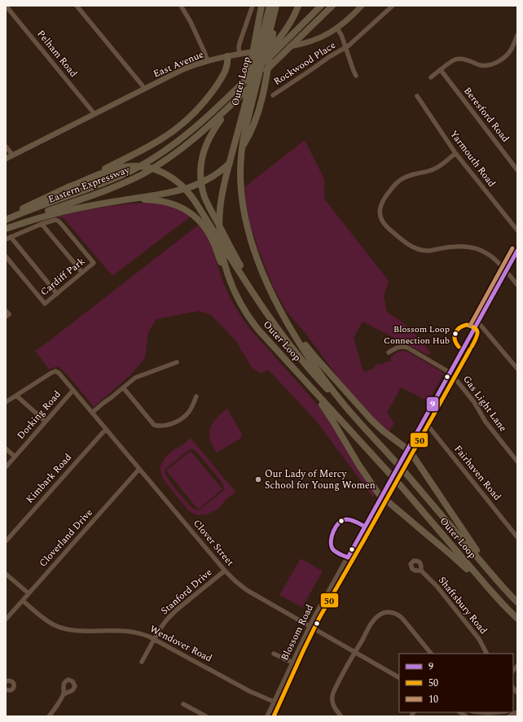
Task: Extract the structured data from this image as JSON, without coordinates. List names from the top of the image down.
{
  "streets": {
    "highway": ["Outer Loop", "Eastern Expressway"],
    "main road": ["East Avenue"],
    "street": [
      "Pelham Road",
      "Rockwood Place",
      "Beresford Road",
      "Yarmouth Road",
      "Cardiff Park",
      "Gas Light Lane",
      "Dorking Road",
      "Fairhaven Road",
      "Kimbark Road",
      "Cloverland Drive",
      "Clover Street",
      "Stanford Drive",
      "Shaftsbury Road",
      "Blossom Road",
      "Wendover Road"
    ]
  },
  "crossings": [
    ["Pelham Road", "East Avenue"],
    ["Gas Light Lane", "Blossom Road"],
    ["Dorking Road", "Clover Street"],
    ["Fairhaven Road", "Blossom Road"],
    ["Kimbark Road", "Clover Street"],
    ["Cloverland Drive", "Clover Street"],
    ["Cloverland Drive", "Wendover Road"],
    ["Clover Street", "Stanford Drive"],
    ["Clover Street", "Blossom Road"],
    ["Stanford Drive", "Wendover Road"],
    ["Blossom Road", "Wendover Road"]
  ],
  "places": ["Blossom Loop Connection Hub", "Our Lady of Mercy School for Young Women"],
  "lines": ["transit line 10", "transit line 9", "transit line 50"],
  "legend": ["9", "50", "10"]
}
